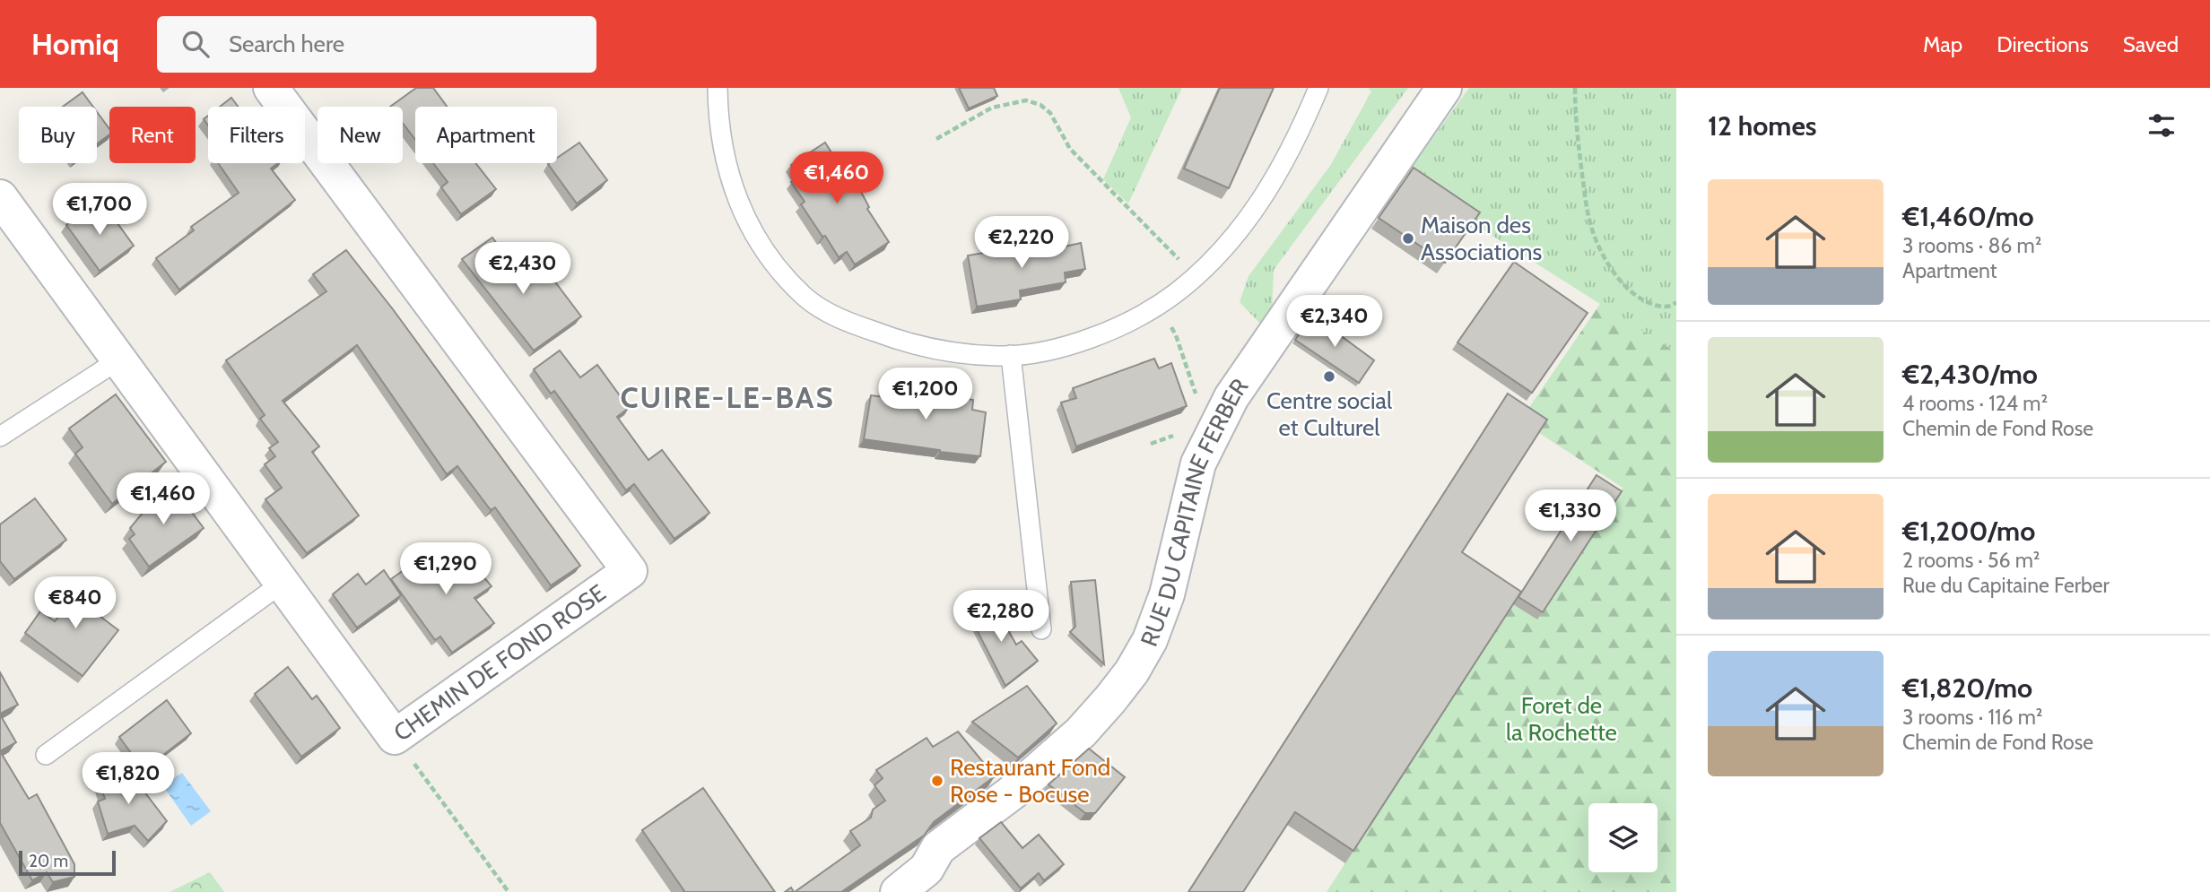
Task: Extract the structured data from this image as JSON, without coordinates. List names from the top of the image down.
{
  "streets": {
    "street": ["RUE DU CAPITAINE FERBER", "CHEMIN DE FOND ROSE"]
  },
  "districts": ["CUIRE-LE-BAS"],
  "parks": ["Foret de la Rochette"],
  "places": ["Maison des Associations", "Centre social et Culturel", "Restaurant Fond Rose - Bocuse"],
  "scale_bar": "20 m",
  "page": {
    "header": "Homiq",
    "search": "Search here",
    "nav": ["Map", "Directions", "Saved"],
    "heading": "12 homes",
    "chip": [
      "Buy",
      "Rent",
      "Filters",
      "New",
      "Apartment"
    ],
    "price": [
      "€1,460",
      "€1,700",
      "€2,220",
      "€2,430",
      "€2,340",
      "€1,200",
      "€1,460",
      "€1,330",
      "€1,290",
      "€840",
      "€2,280",
      "€1,820"
    ],
    "list": [
      {
        "name": "€1,460/mo",
        "note": "3 rooms · 86 m² · Apartment"
      },
      {
        "name": "€2,430/mo",
        "note": "4 rooms · 124 m² · Chemin de Fond Rose"
      },
      {
        "name": "€1,200/mo",
        "note": "2 rooms · 56 m² · Rue du Capitaine Ferber"
      },
      {
        "name": "€1,820/mo",
        "note": "3 rooms · 116 m² · Chemin de Fond Rose"
      }
    ],
    "scale": "20 m"
  }
}
